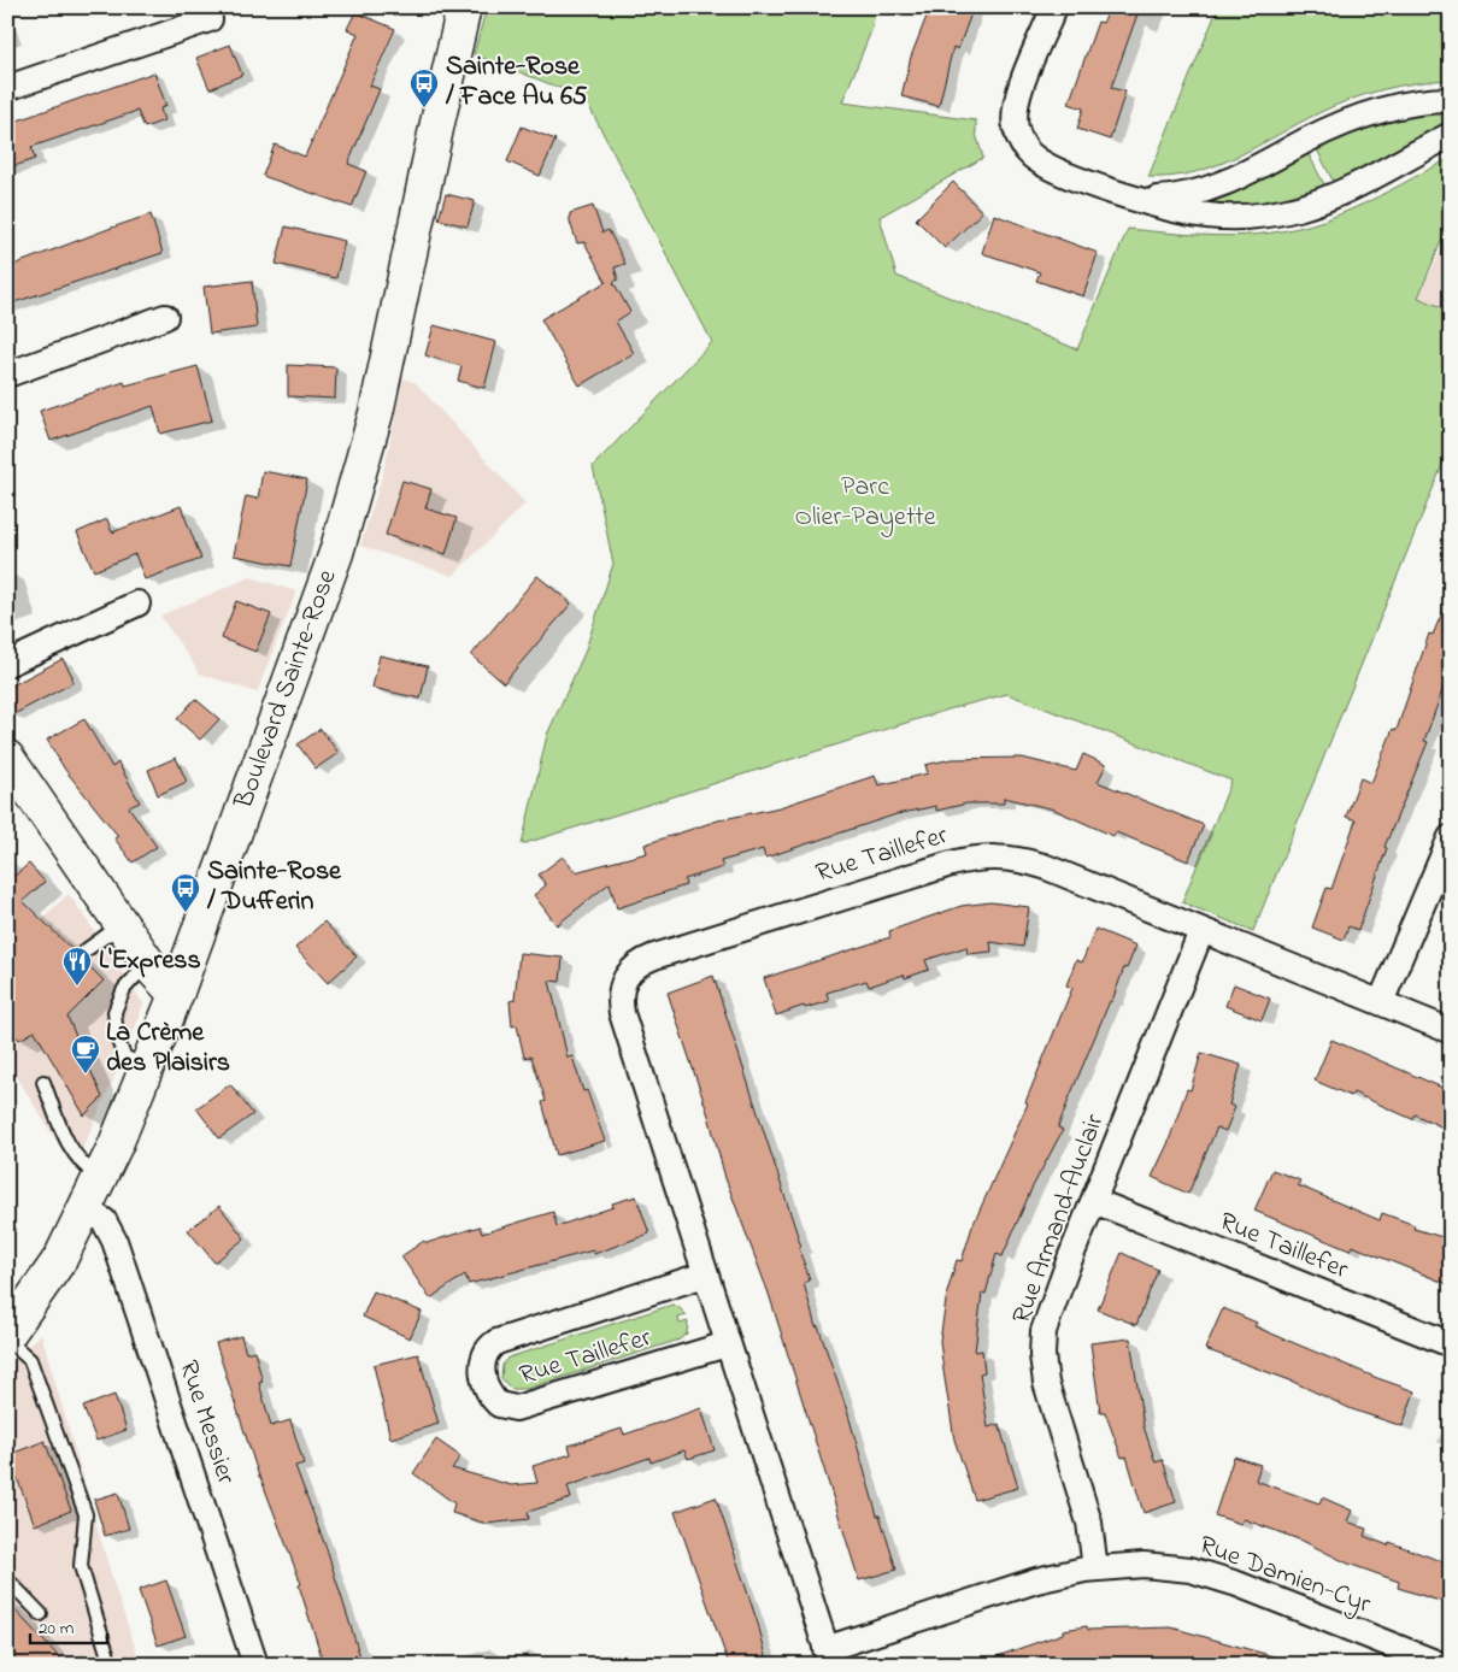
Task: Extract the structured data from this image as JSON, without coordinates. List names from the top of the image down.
{
  "streets": {
    "street": [
      "Boulevard Sainte-Rose",
      "Rue Taillefer",
      "Rue Armand-Auclair",
      "Rue Messier",
      "Rue Damien-Cyr"
    ]
  },
  "crossings": [
    ["Boulevard Sainte-Rose", "Rue Messier"],
    ["Rue Taillefer", "Rue Armand-Auclair"],
    ["Rue Taillefer", "Rue Damien-Cyr"],
    ["Rue Armand-Auclair", "Rue Damien-Cyr"]
  ],
  "parks": ["Parc Olier-Payette"],
  "places": {
    "bus stop": ["Sainte-Rose / Face Au 65", "Sainte-Rose / Dufferin"],
    "restaurant": ["L'Express"],
    "cafe": ["La Crème des Plaisirs"]
  },
  "scale_bar": "20 m"
}
